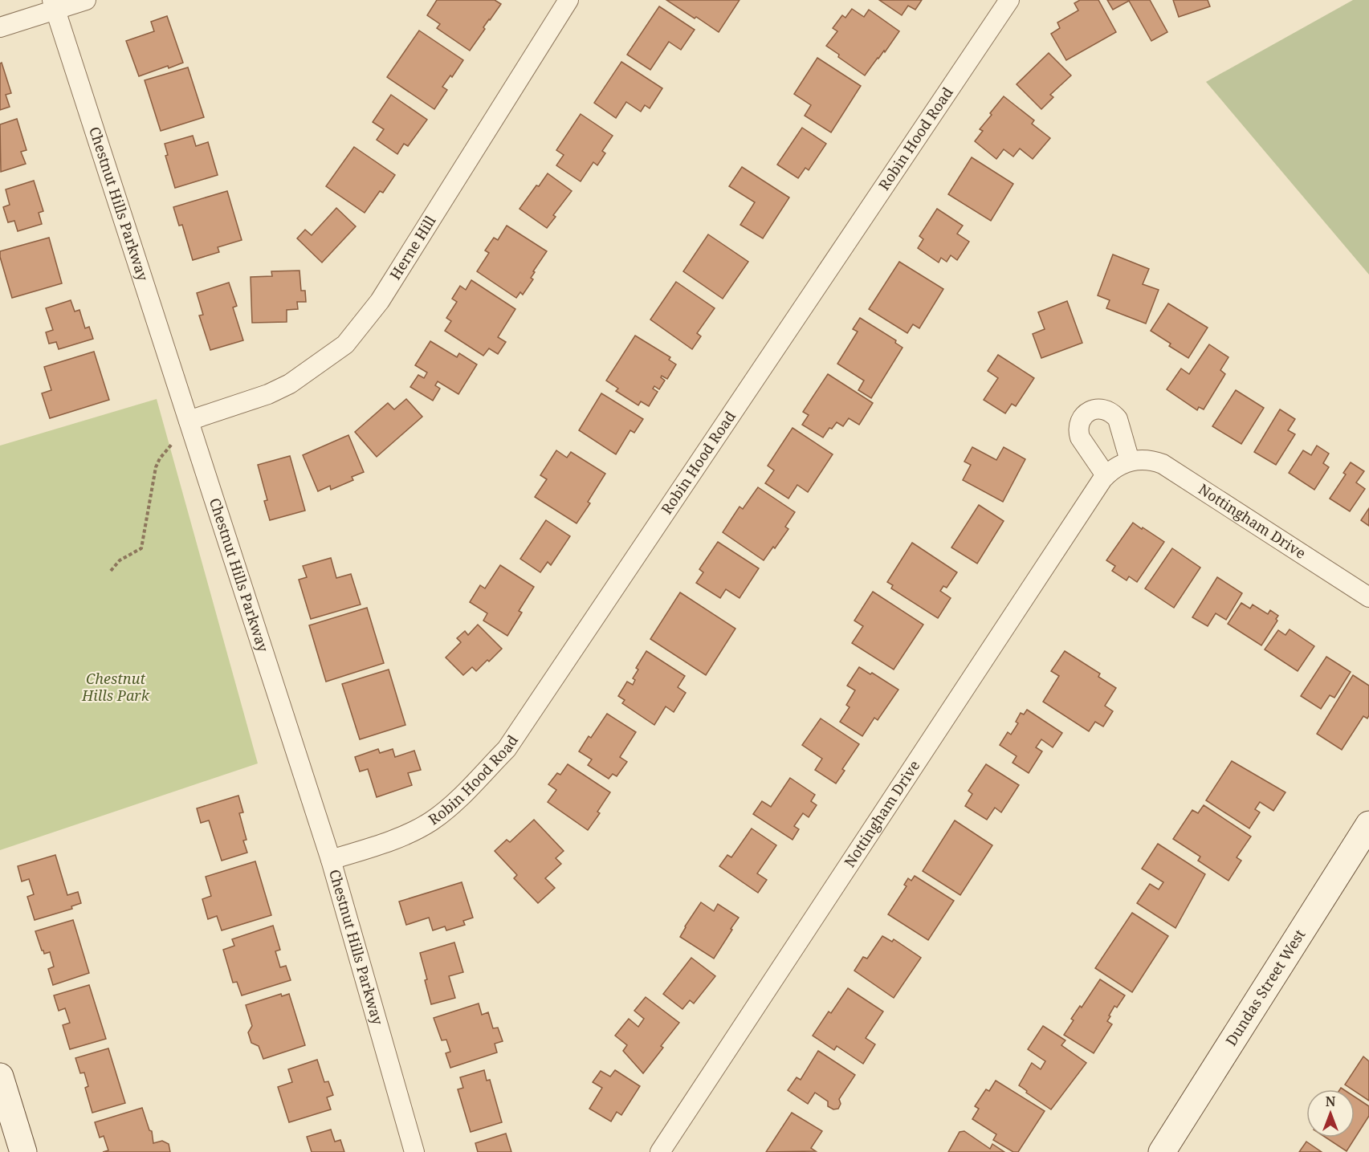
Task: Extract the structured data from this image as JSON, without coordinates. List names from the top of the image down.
{
  "streets": {
    "main road": ["Dundas Street West"],
    "street": [
      "Robin Hood Road",
      "Chestnut Hills Parkway",
      "Herne Hill",
      "Nottingham Drive"
    ]
  },
  "crossings": [
    ["Robin Hood Road", "Chestnut Hills Parkway"],
    ["Chestnut Hills Parkway", "Herne Hill"]
  ],
  "parks": ["Chestnut Hills Park"],
  "north": "top"
}
